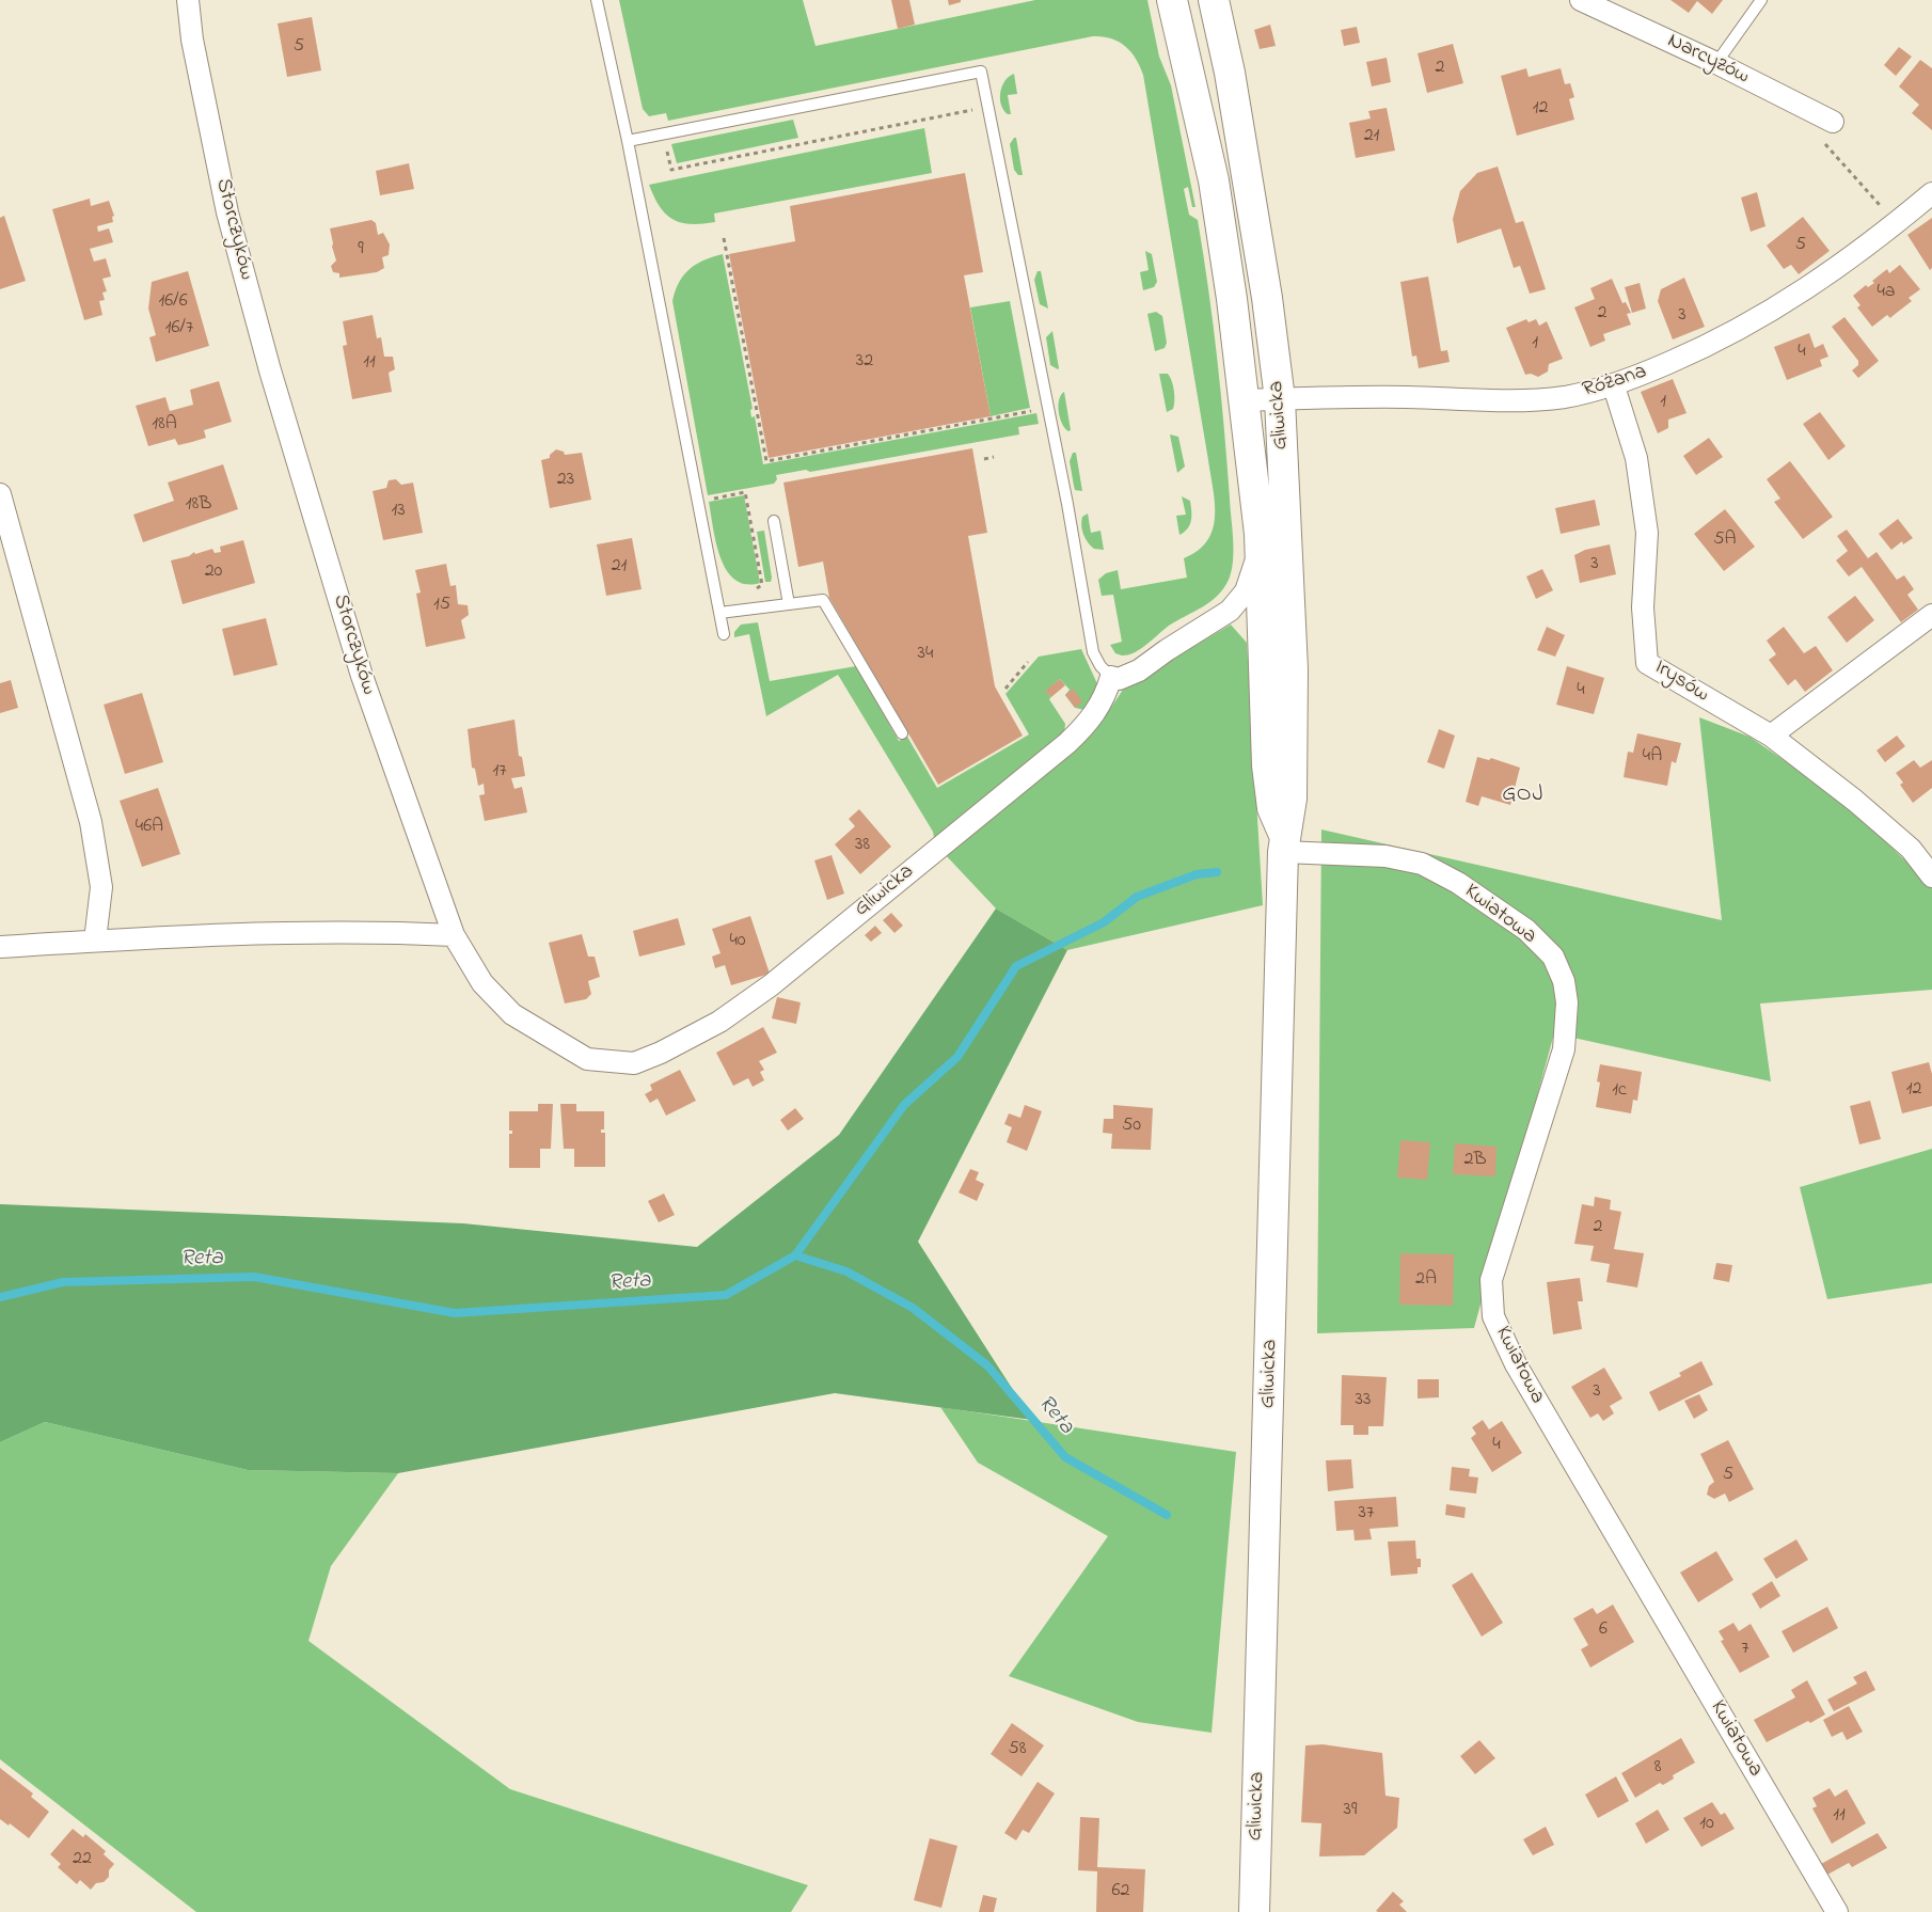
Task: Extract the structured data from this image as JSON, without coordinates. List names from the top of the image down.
{
  "streets": {
    "main road": ["Gliwicka"],
    "street": [
      "Narcyzów",
      "Storczyków",
      "Różana",
      "Irysów",
      "Kwiatowa"
    ]
  },
  "crossings": [
    ["Storczyków", "Gliwicka"],
    ["Różana", "Gliwicka"],
    ["Różana", "Irysów"],
    ["Gliwicka", "Kwiatowa"]
  ],
  "districts": ["GOJ"],
  "water": ["Reta"],
  "house_numbers": [
    "5",
    "2",
    "12",
    "21",
    "5",
    "9",
    "4a",
    "16/6",
    "2",
    "3",
    "16/7",
    "1",
    "4",
    "32",
    "11",
    "1",
    "18A",
    "23",
    "18B",
    "13",
    "5A",
    "3",
    "21",
    "20",
    "15",
    "34",
    "4",
    "4A",
    "17",
    "46A",
    "38",
    "40",
    "12",
    "1c",
    "50",
    "2B",
    "2",
    "2A",
    "3",
    "33",
    "4",
    "5",
    "37",
    "6",
    "7",
    "58",
    "8",
    "39",
    "11",
    "10",
    "22",
    "62"
  ]
}
